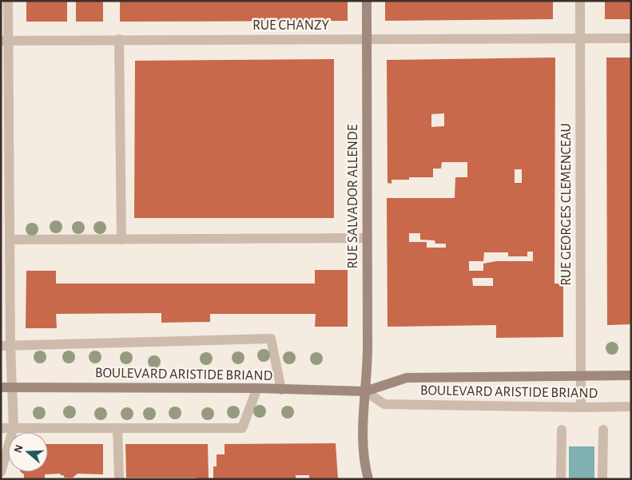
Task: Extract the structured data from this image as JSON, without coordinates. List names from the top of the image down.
{
  "streets": {
    "main road": ["RUE SALVADOR ALLENDE", "BOULEVARD ARISTIDE BRIAND"],
    "street": ["RUE CHANZY", "RUE GEORGES CLEMENCEAU"]
  },
  "crossings": [
    ["RUE CHANZY", "RUE SALVADOR ALLENDE"],
    ["RUE CHANZY", "RUE GEORGES CLEMENCEAU"],
    ["RUE SALVADOR ALLENDE", "BOULEVARD ARISTIDE BRIAND"],
    ["RUE GEORGES CLEMENCEAU", "BOULEVARD ARISTIDE BRIAND"]
  ],
  "north": "left"
}
